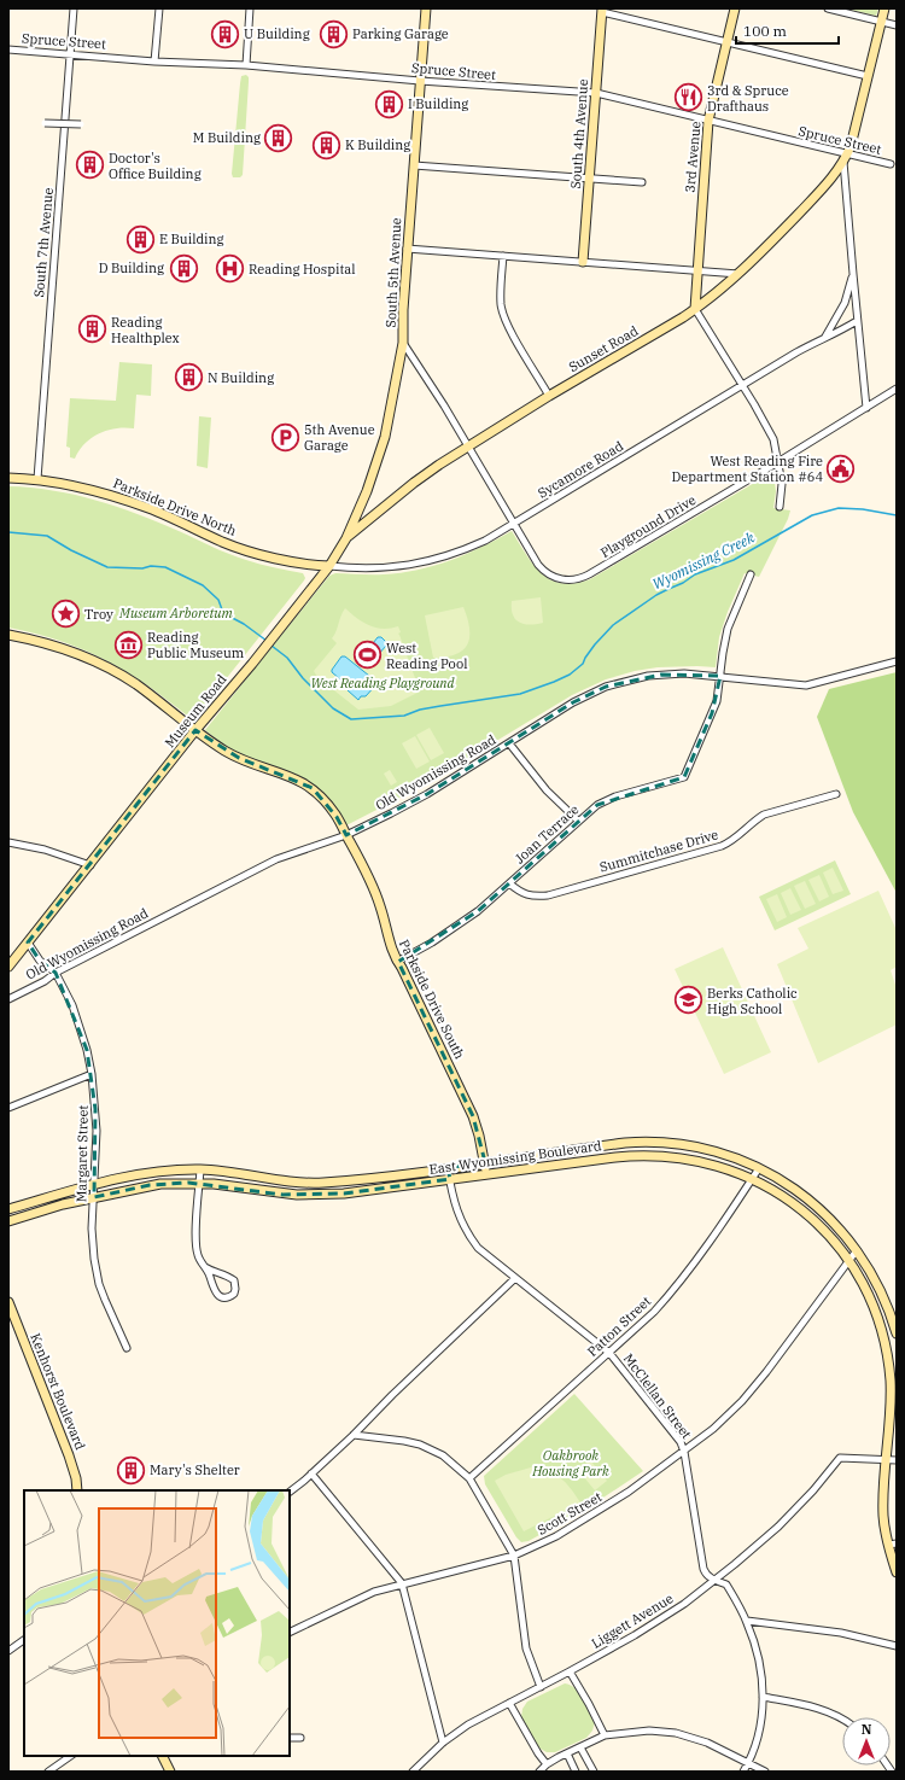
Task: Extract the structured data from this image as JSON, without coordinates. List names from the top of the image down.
{
  "streets": {
    "street": [
      "Spruce Street",
      "South 4th Avenue",
      "3rd Avenue",
      "South 7th Avenue",
      "South 5th Avenue",
      "Sunset Road",
      "Sycamore Road",
      "Parkside Drive North",
      "Playground Drive",
      "Museum Road",
      "Old Wyomissing Road",
      "Joan Terrace",
      "Summitchase Drive",
      "Parkside Drive South",
      "Margaret Street",
      "East Wyomissing Boulevard",
      "Patton Street",
      "Kenhorst Boulevard",
      "McClellan Street",
      "Scott Street",
      "Liggett Avenue"
    ]
  },
  "crossings": [
    ["Spruce Street", "South 4th Avenue"],
    ["Spruce Street", "3rd Avenue"],
    ["Spruce Street", "South 7th Avenue"],
    ["Spruce Street", "South 5th Avenue"],
    ["Spruce Street", "Sunset Road"],
    ["3rd Avenue", "Sunset Road"],
    ["South 7th Avenue", "Parkside Drive North"],
    ["South 5th Avenue", "Sunset Road"],
    ["South 5th Avenue", "Sycamore Road"],
    ["South 5th Avenue", "Playground Drive"],
    ["South 5th Avenue", "Museum Road"],
    ["Sunset Road", "Museum Road"],
    ["Sycamore Road", "Parkside Drive North"],
    ["Sycamore Road", "Museum Road"],
    ["Parkside Drive North", "Museum Road"],
    ["Museum Road", "Parkside Drive South"],
    ["Museum Road", "Margaret Street"],
    ["Old Wyomissing Road", "Joan Terrace"],
    ["Old Wyomissing Road", "Parkside Drive South"],
    ["Old Wyomissing Road", "Margaret Street"],
    ["Joan Terrace", "Summitchase Drive"],
    ["Joan Terrace", "Parkside Drive South"],
    ["Parkside Drive South", "East Wyomissing Boulevard"],
    ["Margaret Street", "East Wyomissing Boulevard"],
    ["East Wyomissing Boulevard", "Patton Street"],
    ["East Wyomissing Boulevard", "McClellan Street"],
    ["East Wyomissing Boulevard", "Scott Street"],
    ["East Wyomissing Boulevard", "Liggett Avenue"],
    ["Patton Street", "McClellan Street"],
    ["McClellan Street", "Scott Street"],
    ["McClellan Street", "Liggett Avenue"]
  ],
  "water": ["Wyomissing Creek"],
  "parks": ["Museum Arboretum", "West Reading Playground", "Oakbrook Housing Park"],
  "places": {
    "building": [
      "U Building",
      "Parking Garage",
      "I Building",
      "M Building",
      "K Building",
      "Doctor's Office Building",
      "E Building",
      "D Building",
      "Reading Healthplex",
      "N Building",
      "Mary's Shelter"
    ],
    "restaurant": ["3rd & Spruce Drafthaus"],
    "hospital": ["Reading Hospital"],
    "parking": ["5th Avenue Garage"],
    "public building": ["West Reading Fire Department Station #64"],
    "place": ["Troy"],
    "museum": ["Reading Public Museum"],
    "sports": ["West Reading Pool"],
    "school or university": ["Berks Catholic High School"]
  },
  "scale_bar": "100 m",
  "north": "top"
}
